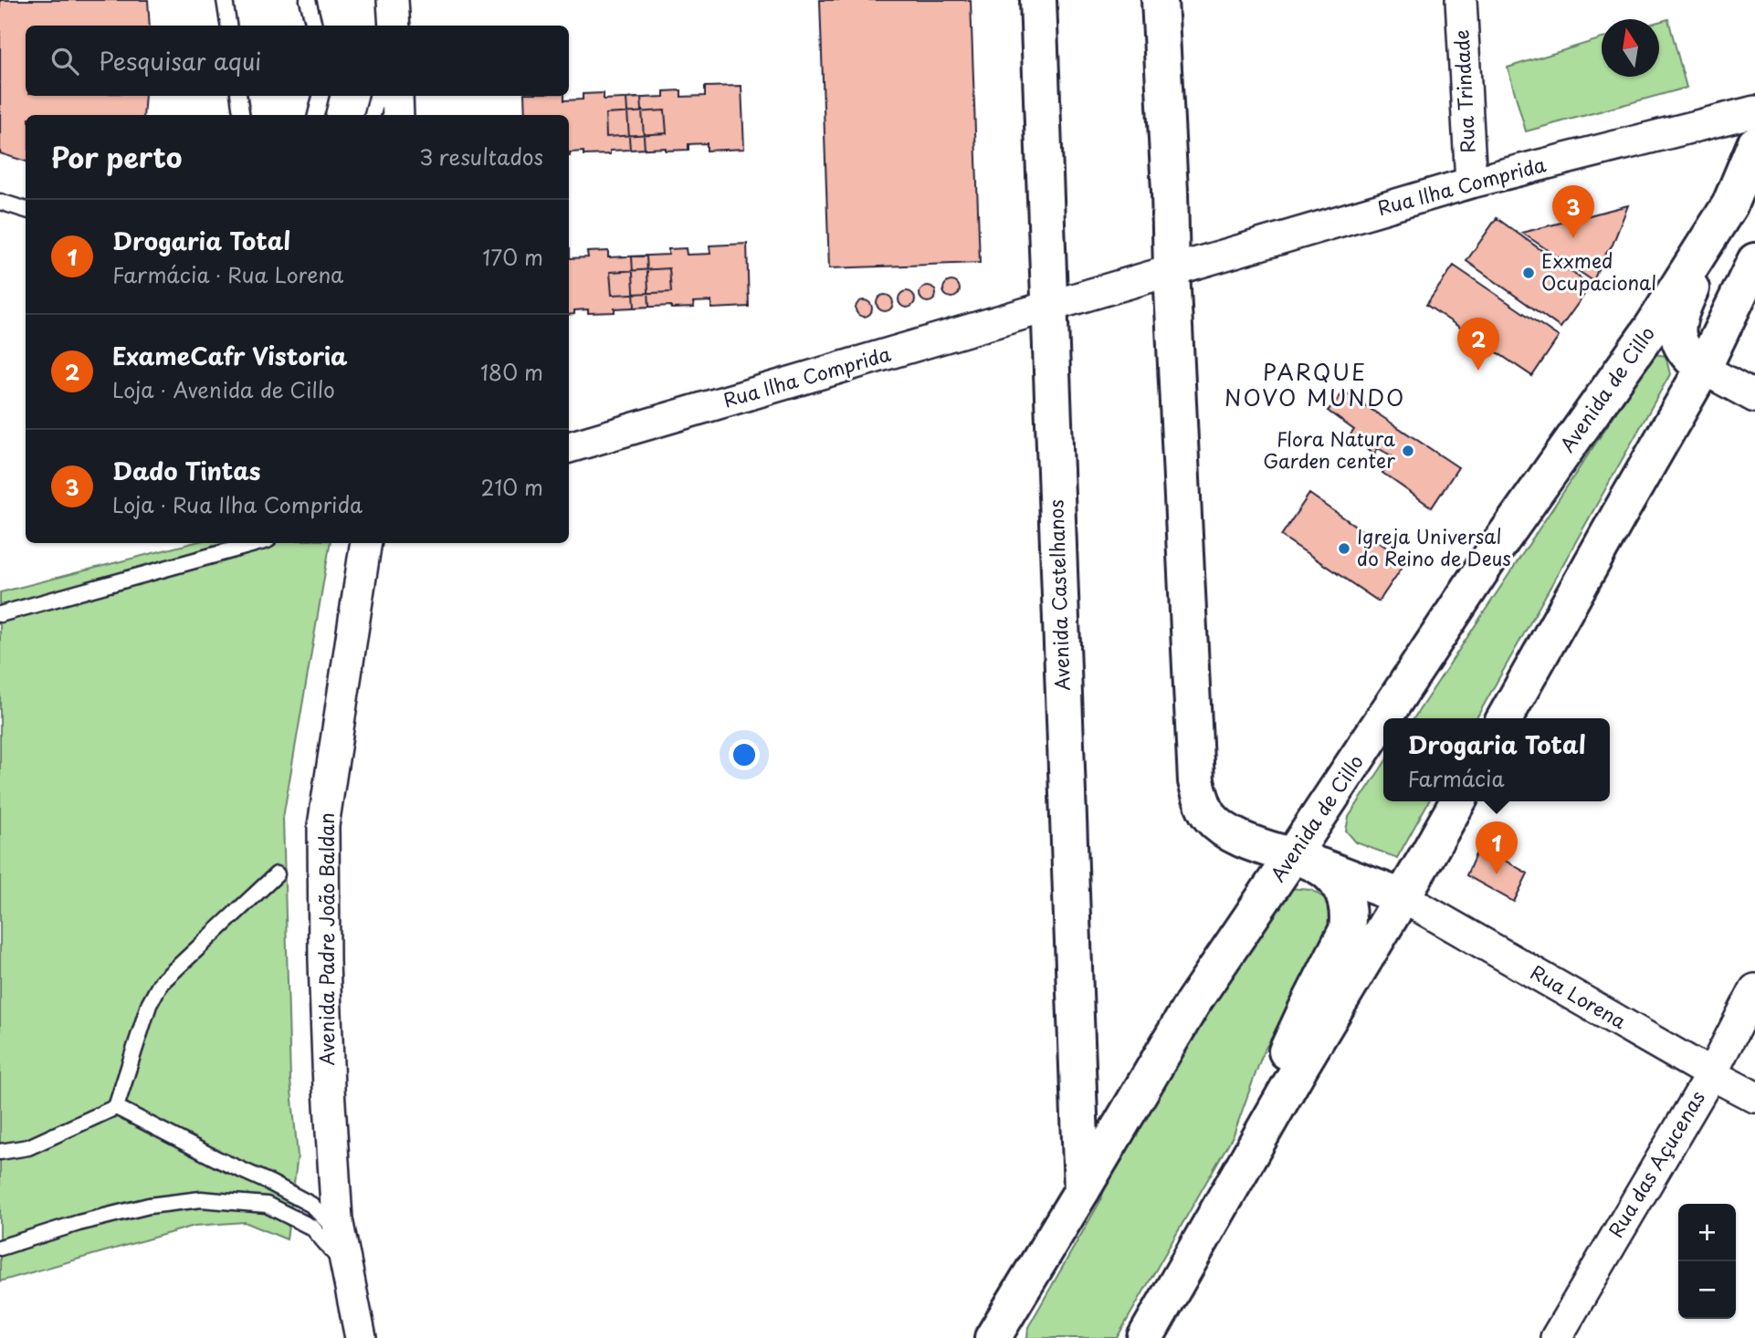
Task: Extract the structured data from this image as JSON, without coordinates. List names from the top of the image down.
{
  "streets": {
    "main road": ["Avenida de Cillo", "Avenida Castelhanos"],
    "street": [
      "Rua Trindade",
      "Rua Ilha Comprida",
      "Avenida Padre João Baldan",
      "Rua Lorena",
      "Rua das Açucenas"
    ]
  },
  "crossings": [
    ["Rua Trindade", "Rua Ilha Comprida"],
    ["Rua Ilha Comprida", "Avenida Castelhanos"],
    ["Avenida de Cillo", "Avenida Castelhanos"],
    ["Rua Lorena", "Rua das Açucenas"]
  ],
  "districts": ["PARQUE NOVO MUNDO"],
  "places": ["Exxmed Ocupacional", "Flora Natura Garden center", "Igreja Universal do Reino de Deus"],
  "north": "top",
  "page": {
    "search": "Pesquisar aqui",
    "heading": ["Por perto", "3 resultados"],
    "pins": ["3", "2", "1"],
    "list": [
      {
        "mark": "1",
        "name": "Drogaria Total",
        "note": "Farmácia · Rua Lorena",
        "value": "170 m"
      },
      {
        "mark": "2",
        "name": "ExameCafr Vistoria",
        "note": "Loja · Avenida de Cillo",
        "value": "180 m"
      },
      {
        "mark": "3",
        "name": "Dado Tintas",
        "note": "Loja · Rua Ilha Comprida",
        "value": "210 m"
      }
    ],
    "popup": ["Drogaria Total", "Farmácia"],
    "map_buttons": ["+", "−"]
  }
}
